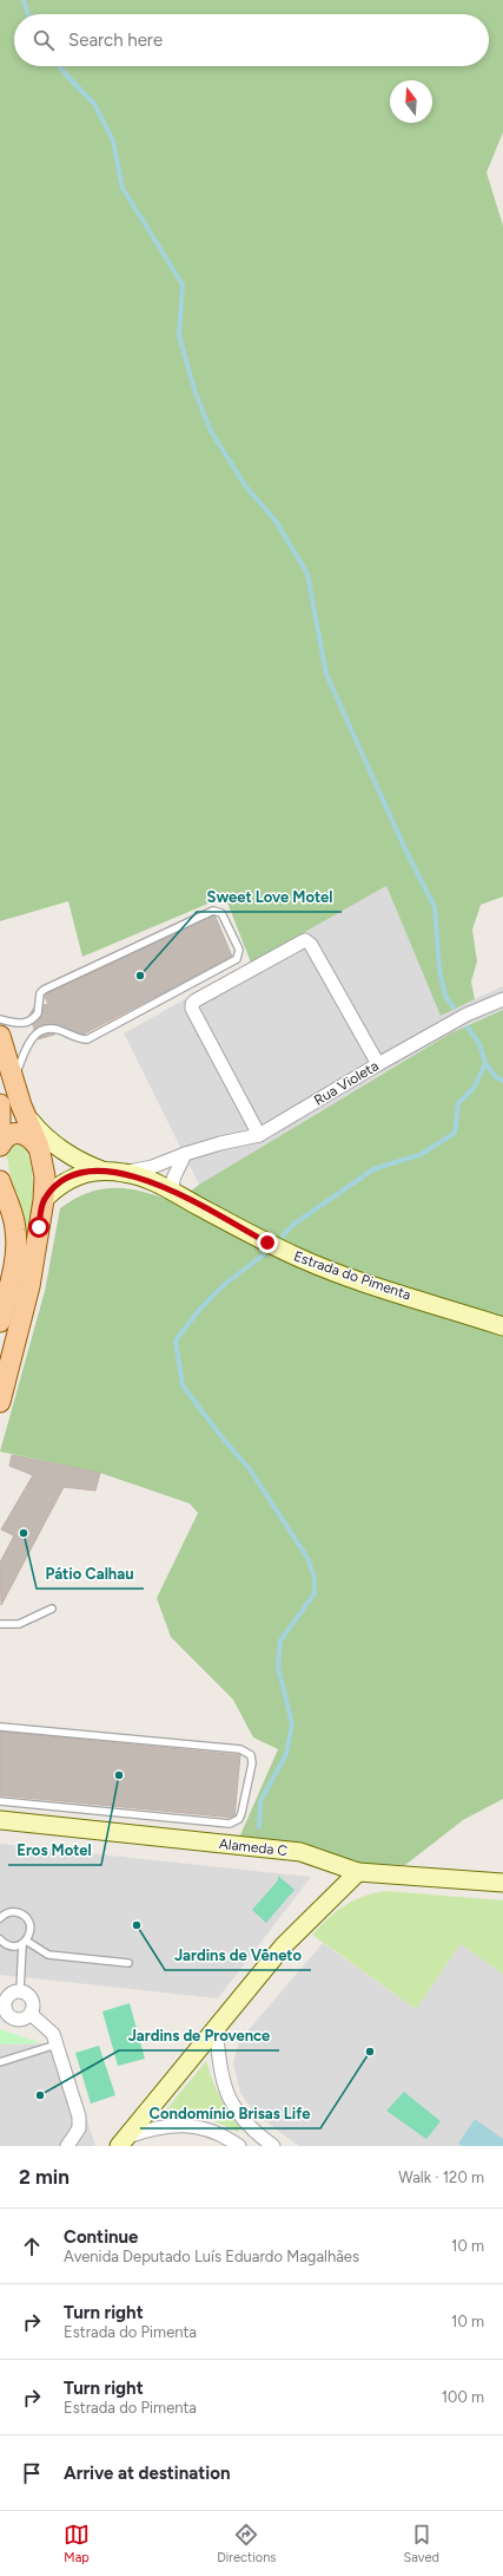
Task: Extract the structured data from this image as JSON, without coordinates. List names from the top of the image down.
{
  "streets": {
    "street": ["Rua Violeta", "Estrada do Pimenta", "Alameda C"]
  },
  "crossings": [
    ["Rua Violeta", "Estrada do Pimenta"]
  ],
  "places": [
    "Sweet Love Motel",
    "Pátio Calhau",
    "Eros Motel",
    "Jardins de Vêneto",
    "Condomínio Brisas Life",
    "Jardins de Provence"
  ],
  "north": "top",
  "page": {
    "search": "Search here",
    "heading": ["2 min", "Walk · 120 m"],
    "list": [
      ["Continue", "Avenida Deputado Luís Eduardo Magalhães", "10 m"],
      ["Turn right", "Estrada do Pimenta", "10 m"],
      ["Turn right", "Estrada do Pimenta", "100 m"],
      "Arrive at destination"
    ],
    "nav": ["Map", "Directions", "Saved"]
  }
}
